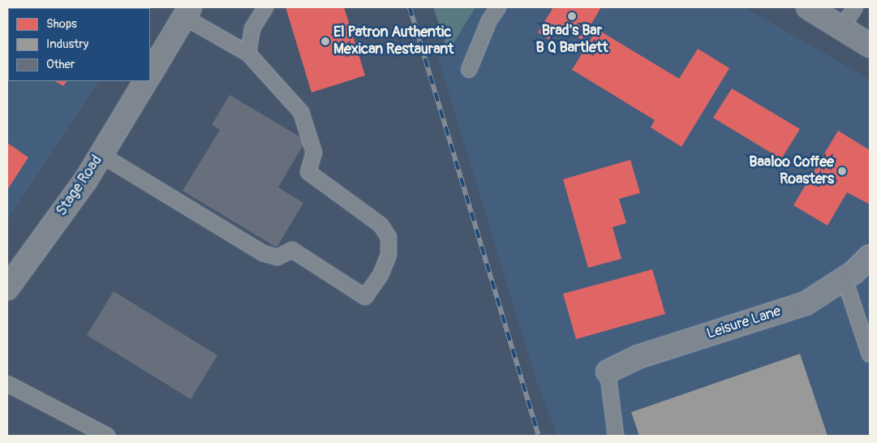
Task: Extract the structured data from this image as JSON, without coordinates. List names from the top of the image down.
{
  "streets": {
    "street": ["Stage Road", "Leisure Lane"]
  },
  "places": ["Brad's Bar B Q Bartlett", "El Patron Authentic Mexican Restaurant", "Baaloo Coffee Roasters"],
  "legend": ["Shops", "Industry", "Other"]
}
